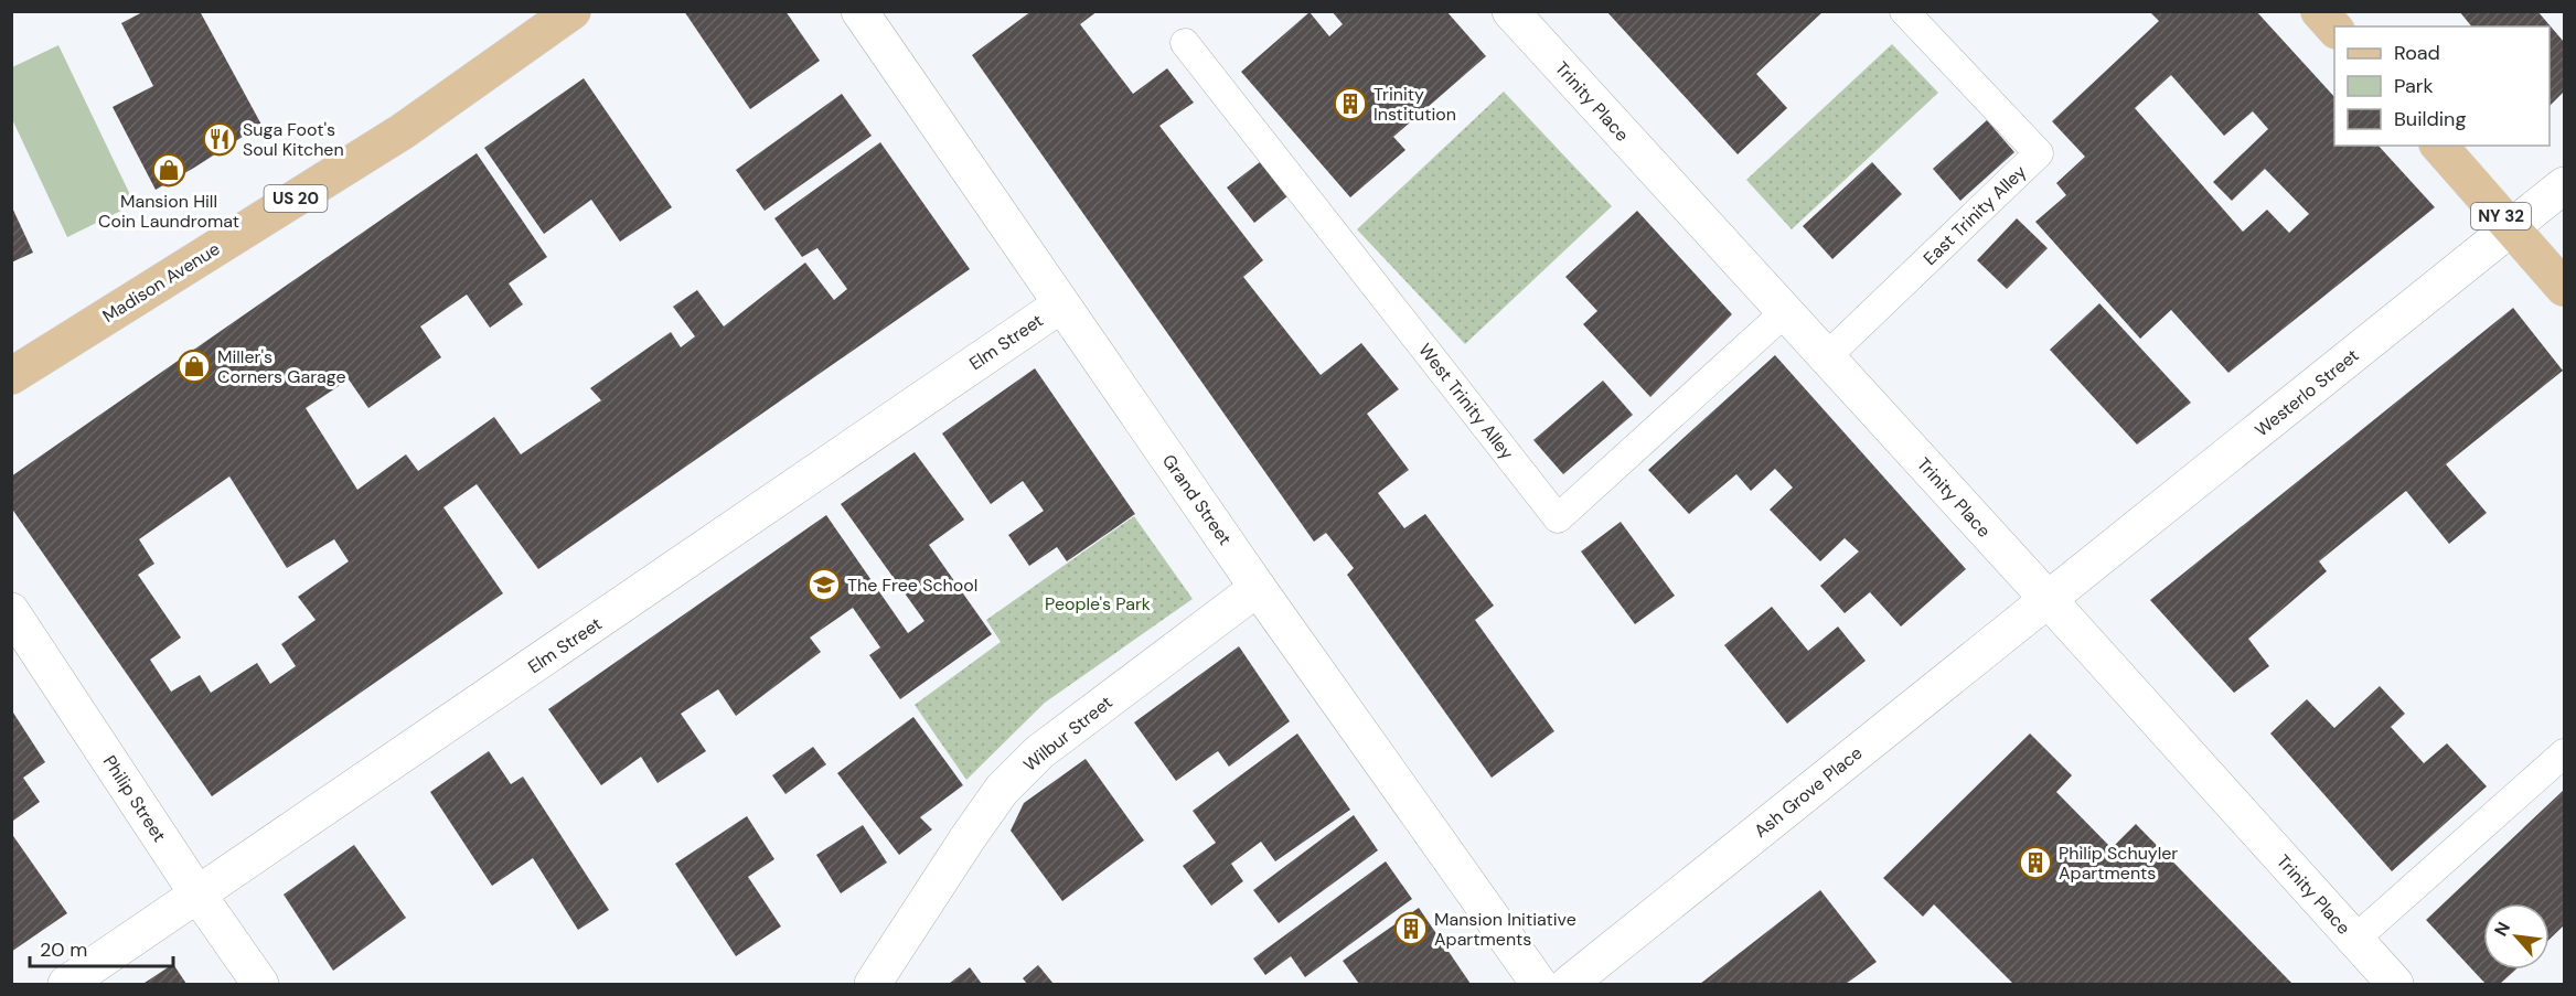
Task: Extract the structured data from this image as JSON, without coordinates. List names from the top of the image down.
{
  "streets": {
    "main road": ["US 20", "NY 32", "Madison Avenue"],
    "street": [
      "Trinity Place",
      "Elm Street",
      "Westerlo Street",
      "Grand Street",
      "Wilbur Street",
      "Ash Grove Place",
      "Philip Street"
    ],
    "lane": ["East Trinity Alley", "West Trinity Alley"]
  },
  "crossings": [
    ["Trinity Place", "East Trinity Alley"],
    ["Trinity Place", "Westerlo Street"],
    ["Trinity Place", "West Trinity Alley"],
    ["Trinity Place", "Ash Grove Place"],
    ["NY 32", "Westerlo Street"],
    ["Elm Street", "Grand Street"],
    ["Elm Street", "Philip Street"],
    ["Westerlo Street", "Ash Grove Place"],
    ["Grand Street", "Wilbur Street"]
  ],
  "parks": ["People's Park"],
  "places": {
    "building": ["Trinity Institution", "Philip Schuyler Apartments", "Mansion Initiative Apartments"],
    "restaurant": ["Suga Foot's Soul Kitchen"],
    "shop": ["Mansion Hill Coin Laundromat", "Miller's Corners Garage"],
    "school or university": ["The Free School"]
  },
  "legend": ["Road", "Park", "Building"],
  "scale_bar": "20 m",
  "north": "top left"
}
